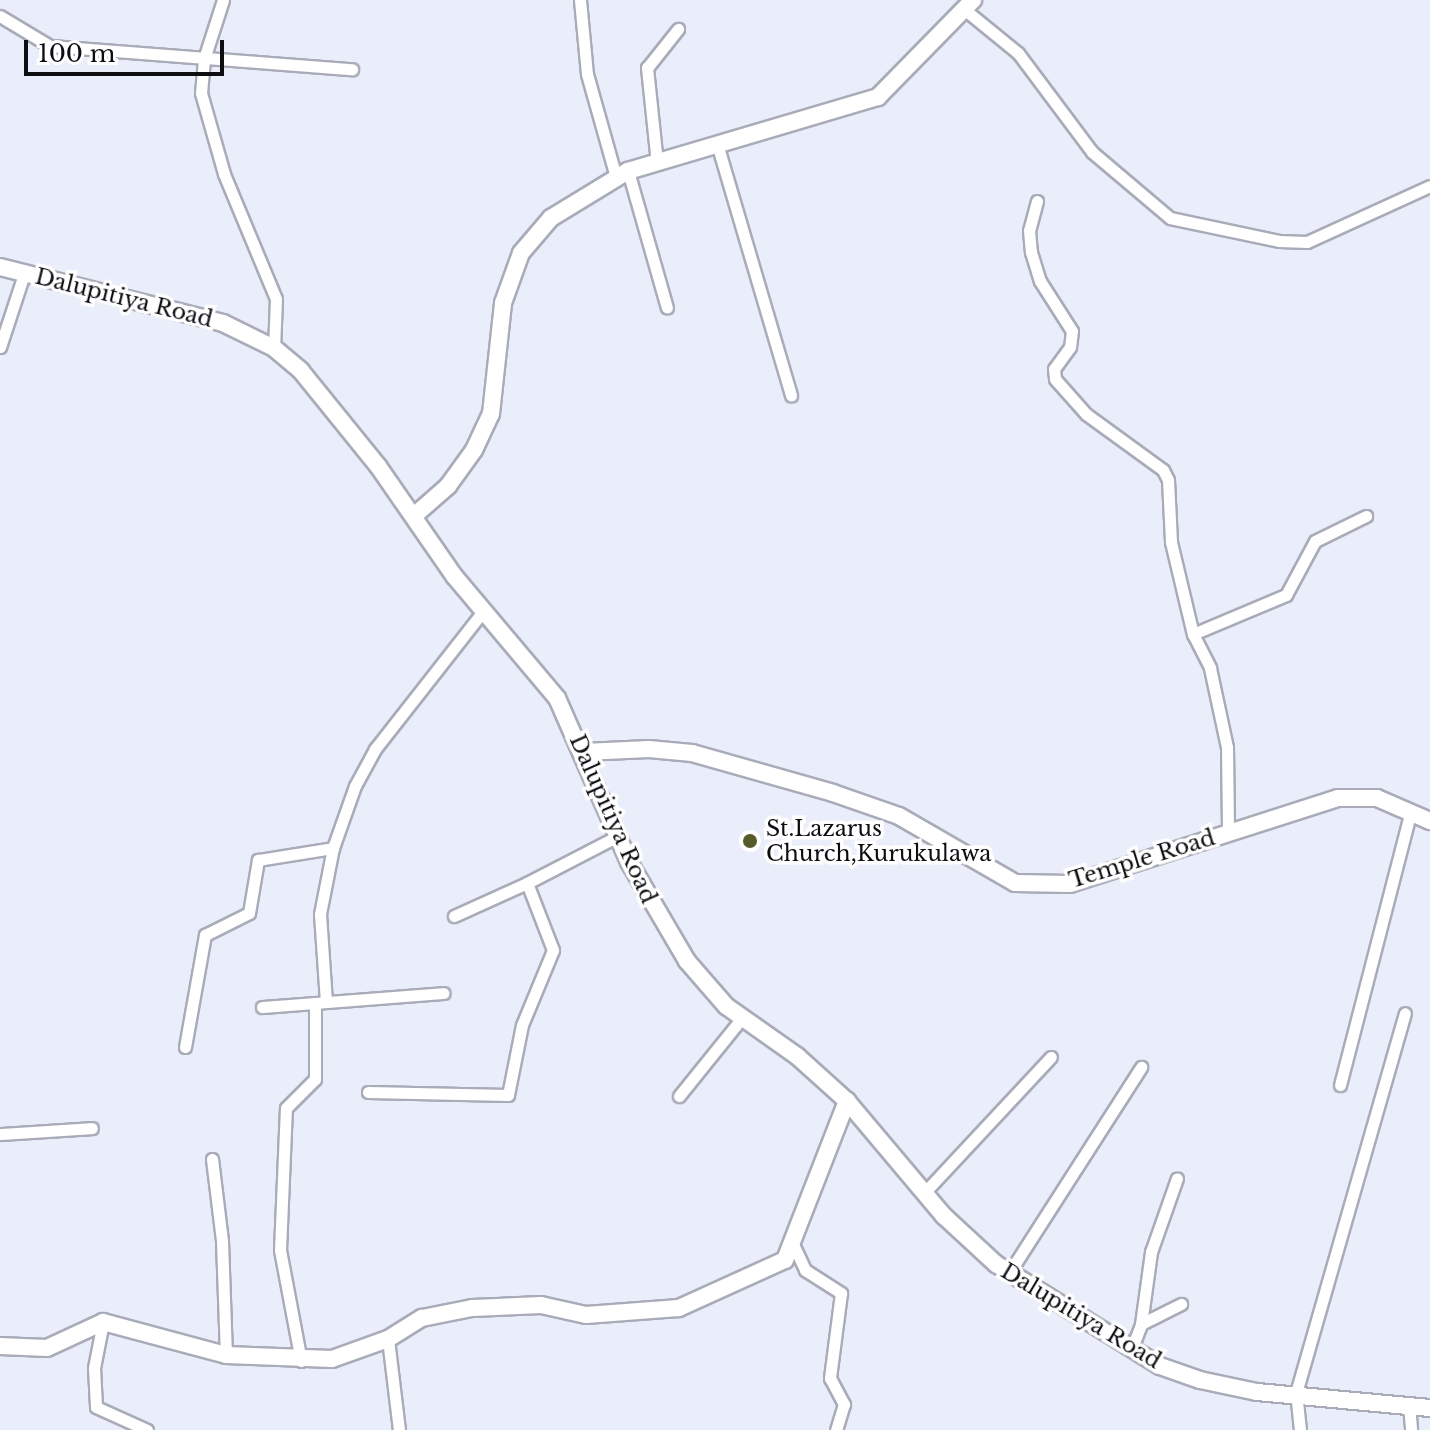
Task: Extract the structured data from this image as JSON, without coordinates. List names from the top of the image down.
{
  "streets": {
    "street": ["Dalupitiya Road", "Temple Road"]
  },
  "crossings": [
    ["Dalupitiya Road", "Temple Road"]
  ],
  "places": ["St.Lazarus Church,Kurukulawa"],
  "scale_bar": "100 m"
}
